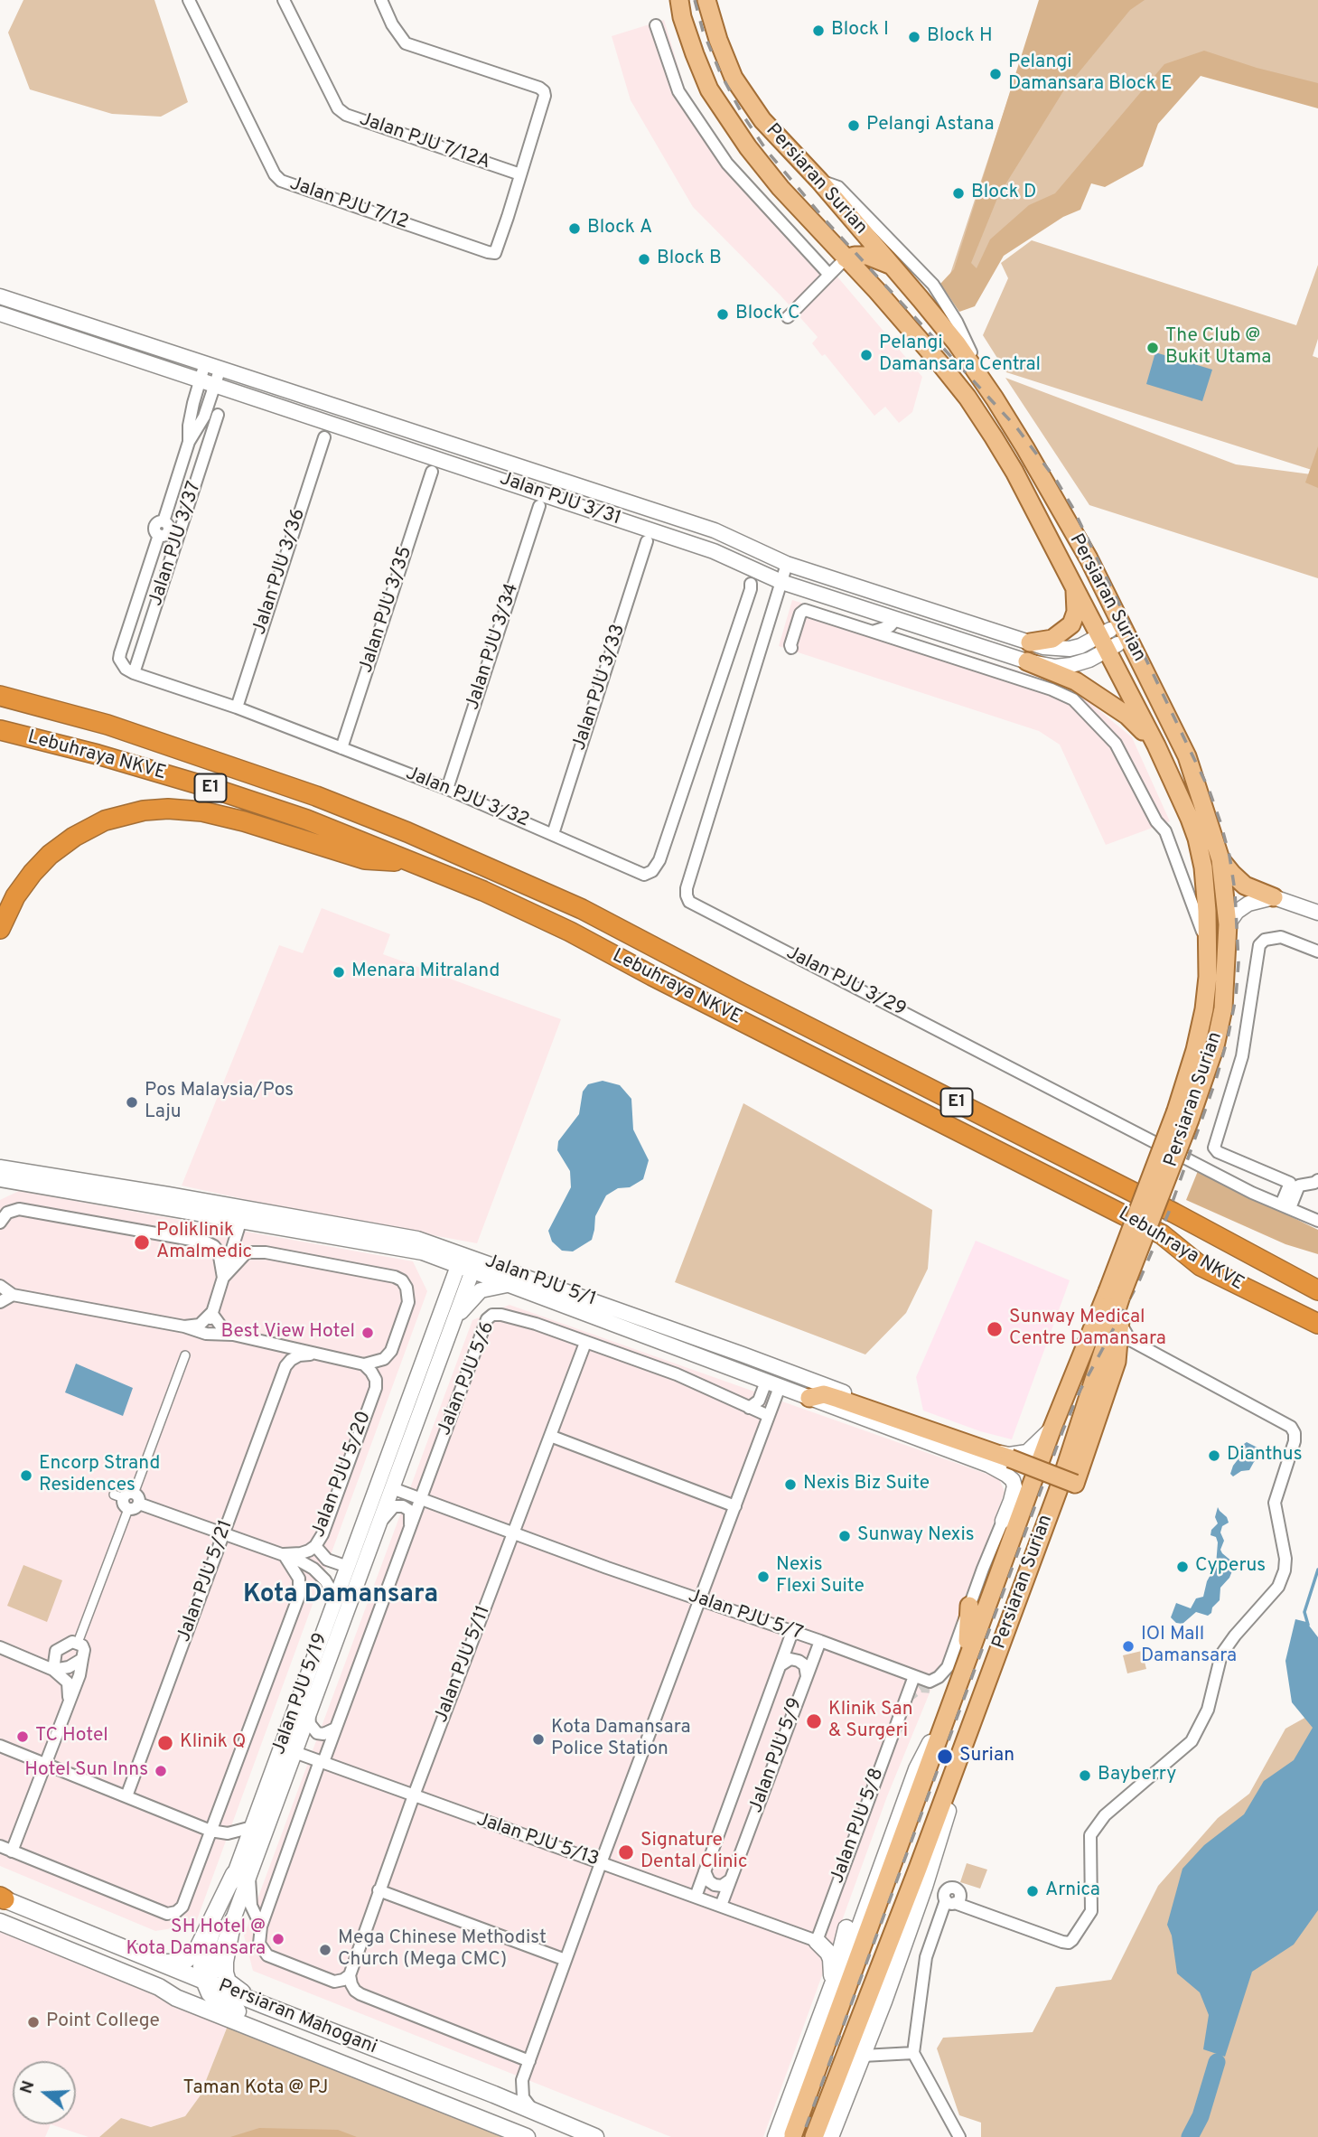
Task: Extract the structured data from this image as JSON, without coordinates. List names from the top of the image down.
{
  "streets": {
    "highway": ["Lebuhraya NKVE", "E1"],
    "main road": ["Persiaran Surian", "Persiaran Mahogani"],
    "street": [
      "Jalan PJU 7/12A",
      "Jalan PJU 7/12",
      "Jalan PJU 3/31",
      "Jalan PJU 3/37",
      "Jalan PJU 3/36",
      "Jalan PJU 3/35",
      "Jalan PJU 3/34",
      "Jalan PJU 3/33",
      "Jalan PJU 3/32",
      "Jalan PJU 3/29",
      "Jalan PJU 5/1",
      "Jalan PJU 5/6",
      "Jalan PJU 5/20",
      "Jalan PJU 5/21",
      "Jalan PJU 5/7",
      "Jalan PJU 5/11",
      "Jalan PJU 5/19",
      "Jalan PJU 5/9",
      "Jalan PJU 5/8",
      "Jalan PJU 5/13"
    ]
  },
  "crossings": [
    ["Jalan PJU 7/12A", "Jalan PJU 7/12"],
    ["Persiaran Surian", "Jalan PJU 3/31"],
    ["Jalan PJU 3/31", "Jalan PJU 3/29"],
    ["Jalan PJU 3/37", "Jalan PJU 3/32"],
    ["Jalan PJU 3/36", "Jalan PJU 3/32"],
    ["Jalan PJU 3/35", "Jalan PJU 3/32"],
    ["Jalan PJU 3/34", "Jalan PJU 3/32"],
    ["Jalan PJU 3/33", "Jalan PJU 3/32"],
    ["Jalan PJU 5/1", "Jalan PJU 5/19"],
    ["Jalan PJU 5/6", "Jalan PJU 5/7"],
    ["Jalan PJU 5/6", "Jalan PJU 5/11"],
    ["Jalan PJU 5/7", "Jalan PJU 5/11"],
    ["Jalan PJU 5/7", "Jalan PJU 5/19"],
    ["Jalan PJU 5/7", "Jalan PJU 5/9"],
    ["Jalan PJU 5/7", "Jalan PJU 5/8"],
    ["Jalan PJU 5/11", "Jalan PJU 5/13"],
    ["Jalan PJU 5/19", "Jalan PJU 5/13"],
    ["Jalan PJU 5/19", "Persiaran Mahogani"],
    ["Jalan PJU 5/9", "Jalan PJU 5/13"],
    ["Jalan PJU 5/8", "Jalan PJU 5/13"]
  ],
  "districts": ["Kota Damansara"],
  "parks": ["Taman Kota @ PJ"],
  "places": [
    "Block I",
    "Block H",
    "Pelangi Damansara Block E",
    "Pelangi Astana",
    "Block D",
    "Block A",
    "Block B",
    "Block C",
    "The Club @ Bukit Utama",
    "Pelangi Damansara Central",
    "Menara Mitraland",
    "Pos Malaysia/Pos Laju",
    "Poliklinik Amalmedic",
    "Sunway Medical Centre Damansara",
    "Best View Hotel",
    "Dianthus",
    "Encorp Strand Residences",
    "Nexis Biz Suite",
    "Sunway Nexis",
    "Cyperus",
    "Nexis Flexi Suite",
    "IOI Mall Damansara",
    "Klinik San & Surgeri",
    "TC Hotel",
    "Kota Damansara Police Station",
    "Klinik Q",
    "Surian",
    "Hotel Sun Inns",
    "Bayberry",
    "Signature Dental Clinic",
    "Arnica",
    "SH Hotel @ Kota Damansara",
    "Mega Chinese Methodist Church (Mega CMC)",
    "Point College"
  ],
  "north": "left"
}
